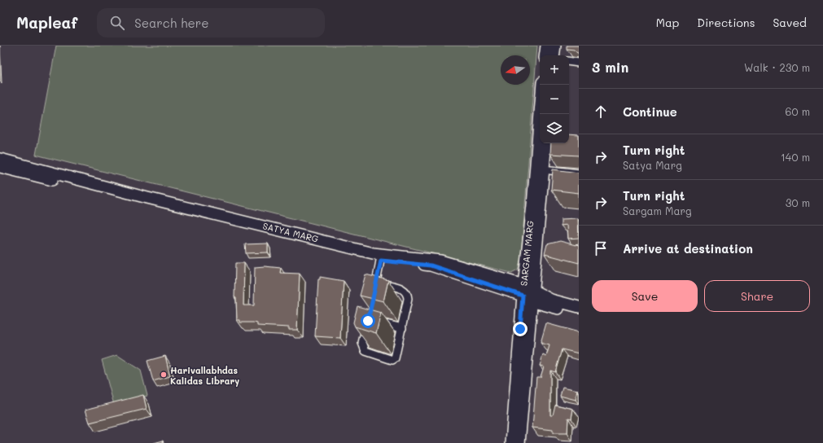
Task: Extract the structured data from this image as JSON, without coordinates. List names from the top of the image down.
{
  "streets": {
    "main road": ["SATYA MARG", "SARGAM MARG"]
  },
  "crossings": [
    ["SATYA MARG", "SARGAM MARG"]
  ],
  "places": ["Harivallabhdas Kalidas Library"],
  "north": "left",
  "page": {
    "header": "Mapleaf",
    "search": "Search here",
    "nav": ["Map", "Directions", "Saved"],
    "heading": ["3 min", "Walk · 230 m"],
    "map_buttons": ["+", "−"],
    "list": [
      ["Continue", "60 m"],
      ["Turn right", "Satya Marg", "140 m"],
      ["Turn right", "Sargam Marg", "30 m"],
      "Arrive at destination"
    ],
    "buttons": ["Save", "Share"]
  }
}
